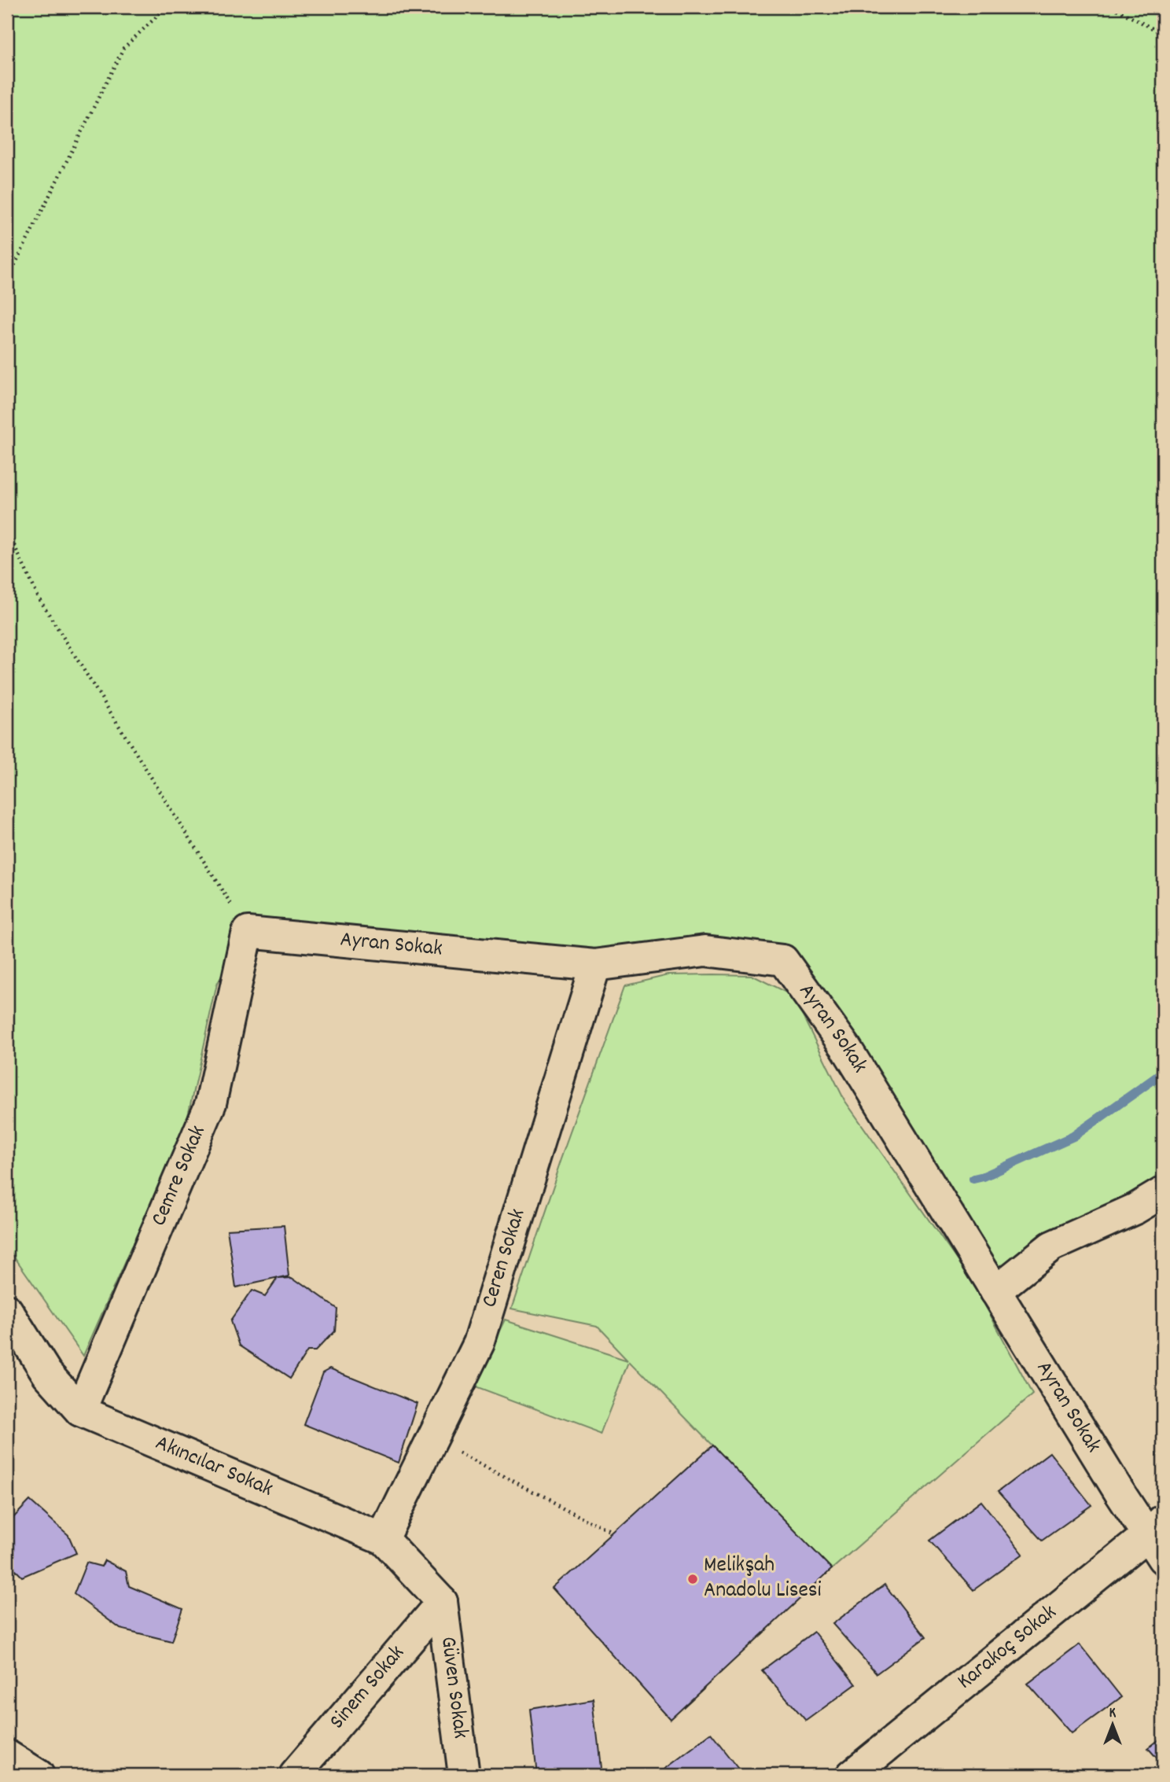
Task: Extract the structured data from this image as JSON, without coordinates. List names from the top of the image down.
{
  "streets": {
    "street": [
      "Ayran Sokak",
      "Cemre Sokak",
      "Ceren Sokak",
      "Akıncılar Sokak",
      "Karakoç Sokak",
      "Sinem Sokak",
      "Güven Sokak"
    ]
  },
  "crossings": [
    ["Ayran Sokak", "Cemre Sokak"],
    ["Ayran Sokak", "Ceren Sokak"],
    ["Ayran Sokak", "Karakoç Sokak"],
    ["Cemre Sokak", "Akıncılar Sokak"],
    ["Ceren Sokak", "Akıncılar Sokak"],
    ["Akıncılar Sokak", "Sinem Sokak"],
    ["Akıncılar Sokak", "Güven Sokak"],
    ["Sinem Sokak", "Güven Sokak"]
  ],
  "places": ["Melikşah Anadolu Lisesi"],
  "north": "top"
}
